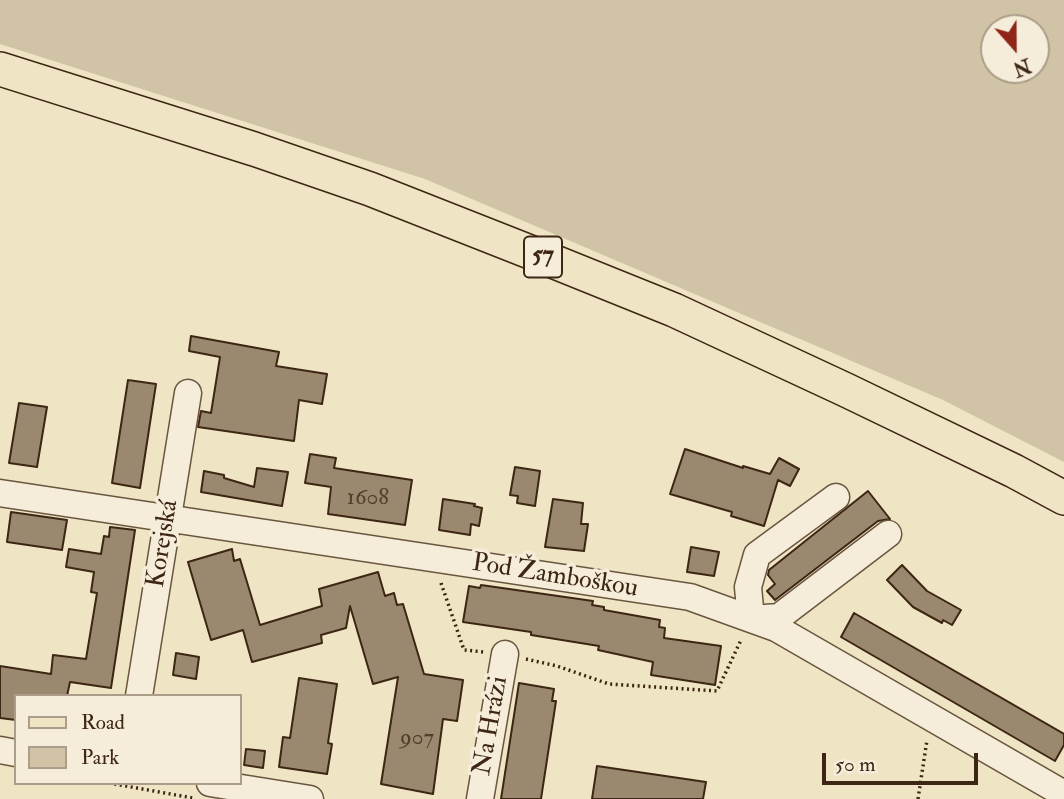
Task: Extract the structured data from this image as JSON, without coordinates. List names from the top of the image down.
{
  "streets": {
    "main road": ["57"],
    "street": ["Korejská", "Pod Žamboškou", "Na Hrázi"]
  },
  "crossings": [
    ["Korejská", "Pod Žamboškou"]
  ],
  "house_numbers": ["1608", "907"],
  "legend": ["Road", "Park"],
  "scale_bar": "50 m",
  "north": "bottom"
}
